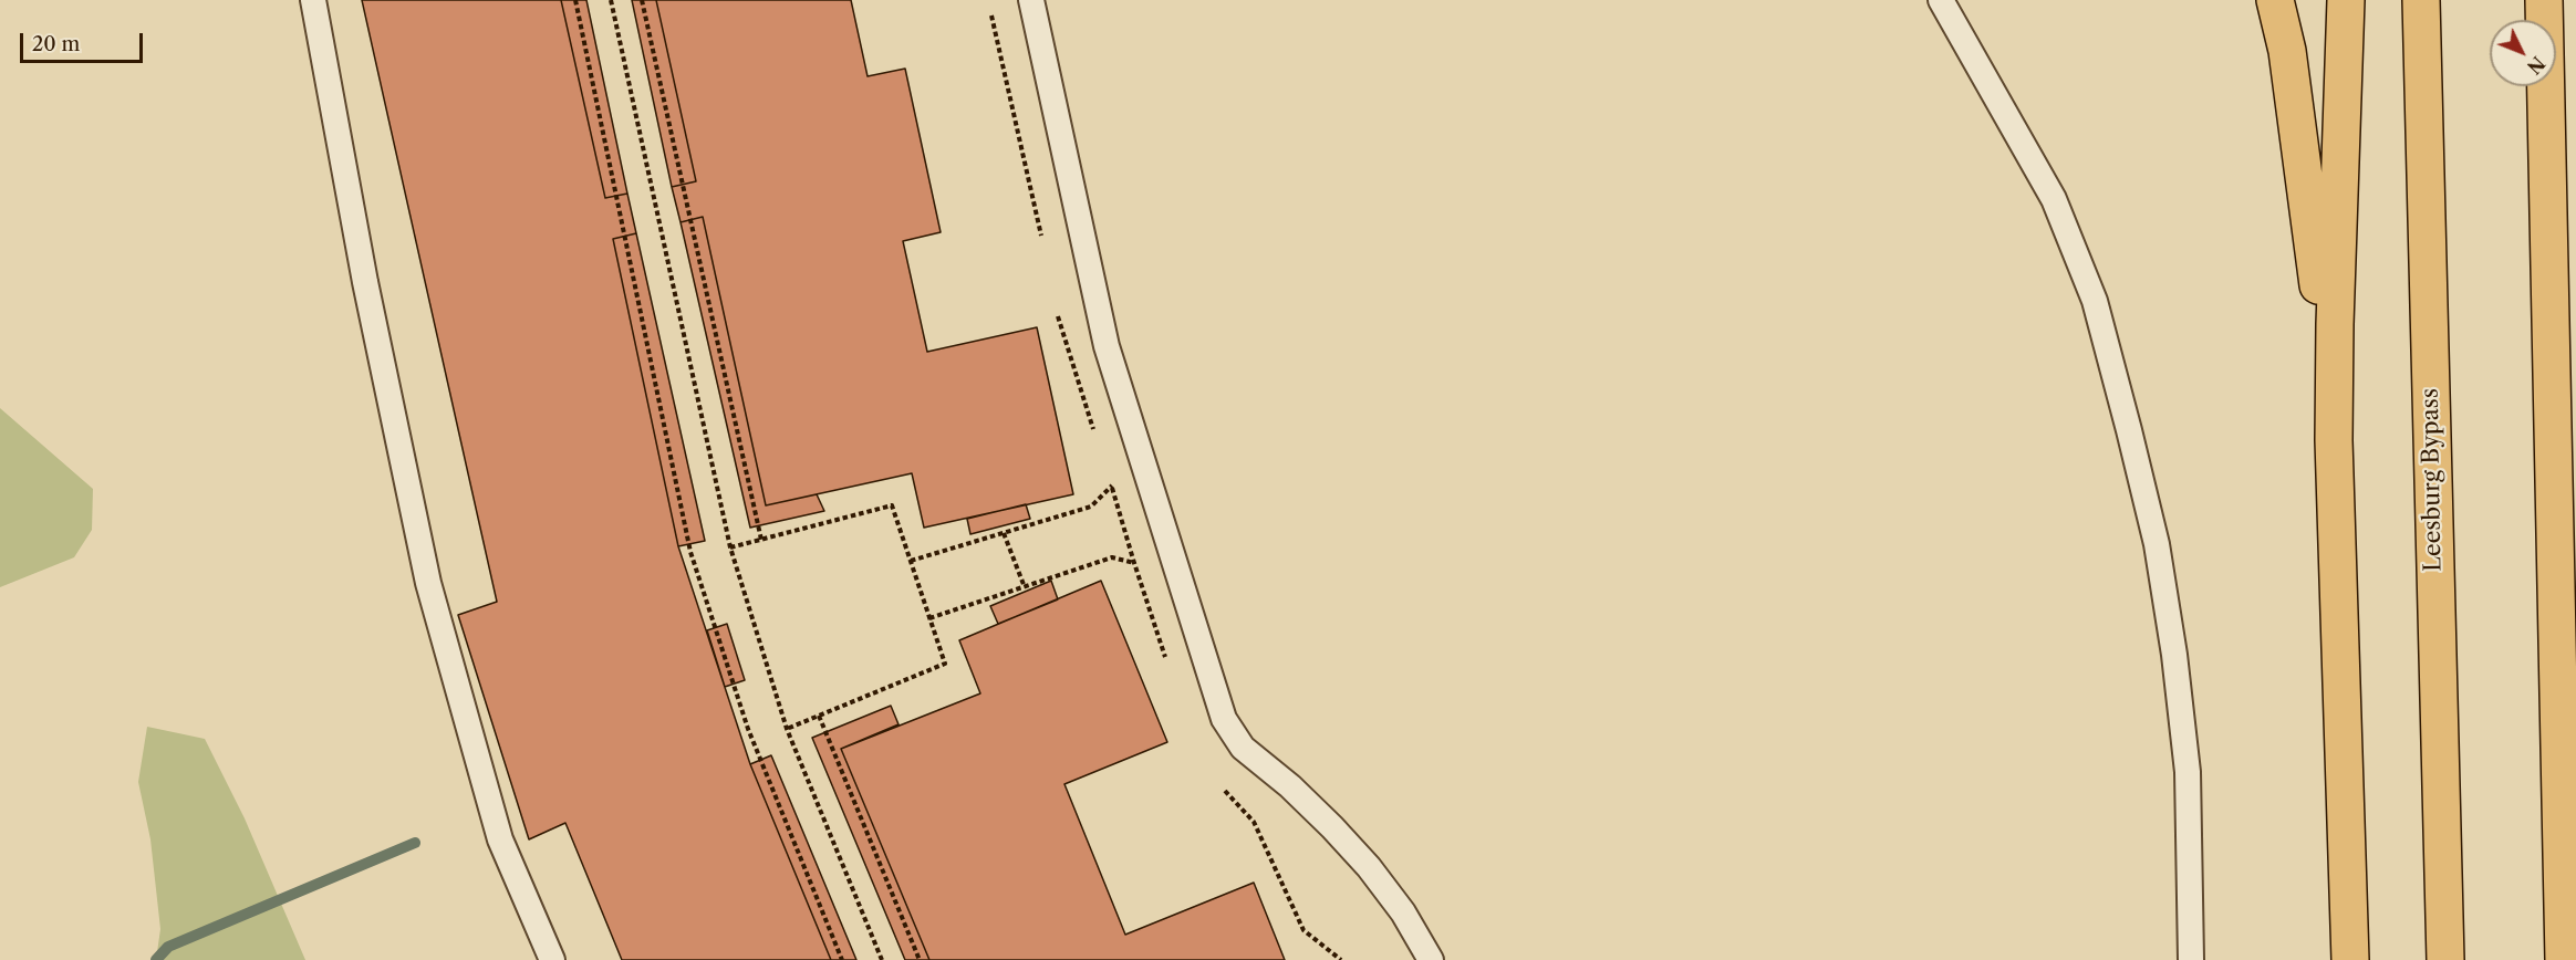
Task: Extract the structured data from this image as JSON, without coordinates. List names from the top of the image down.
{
  "streets": {
    "highway": ["Leesburg Bypass"]
  },
  "scale_bar": "20 m",
  "north": "bottom right"
}
